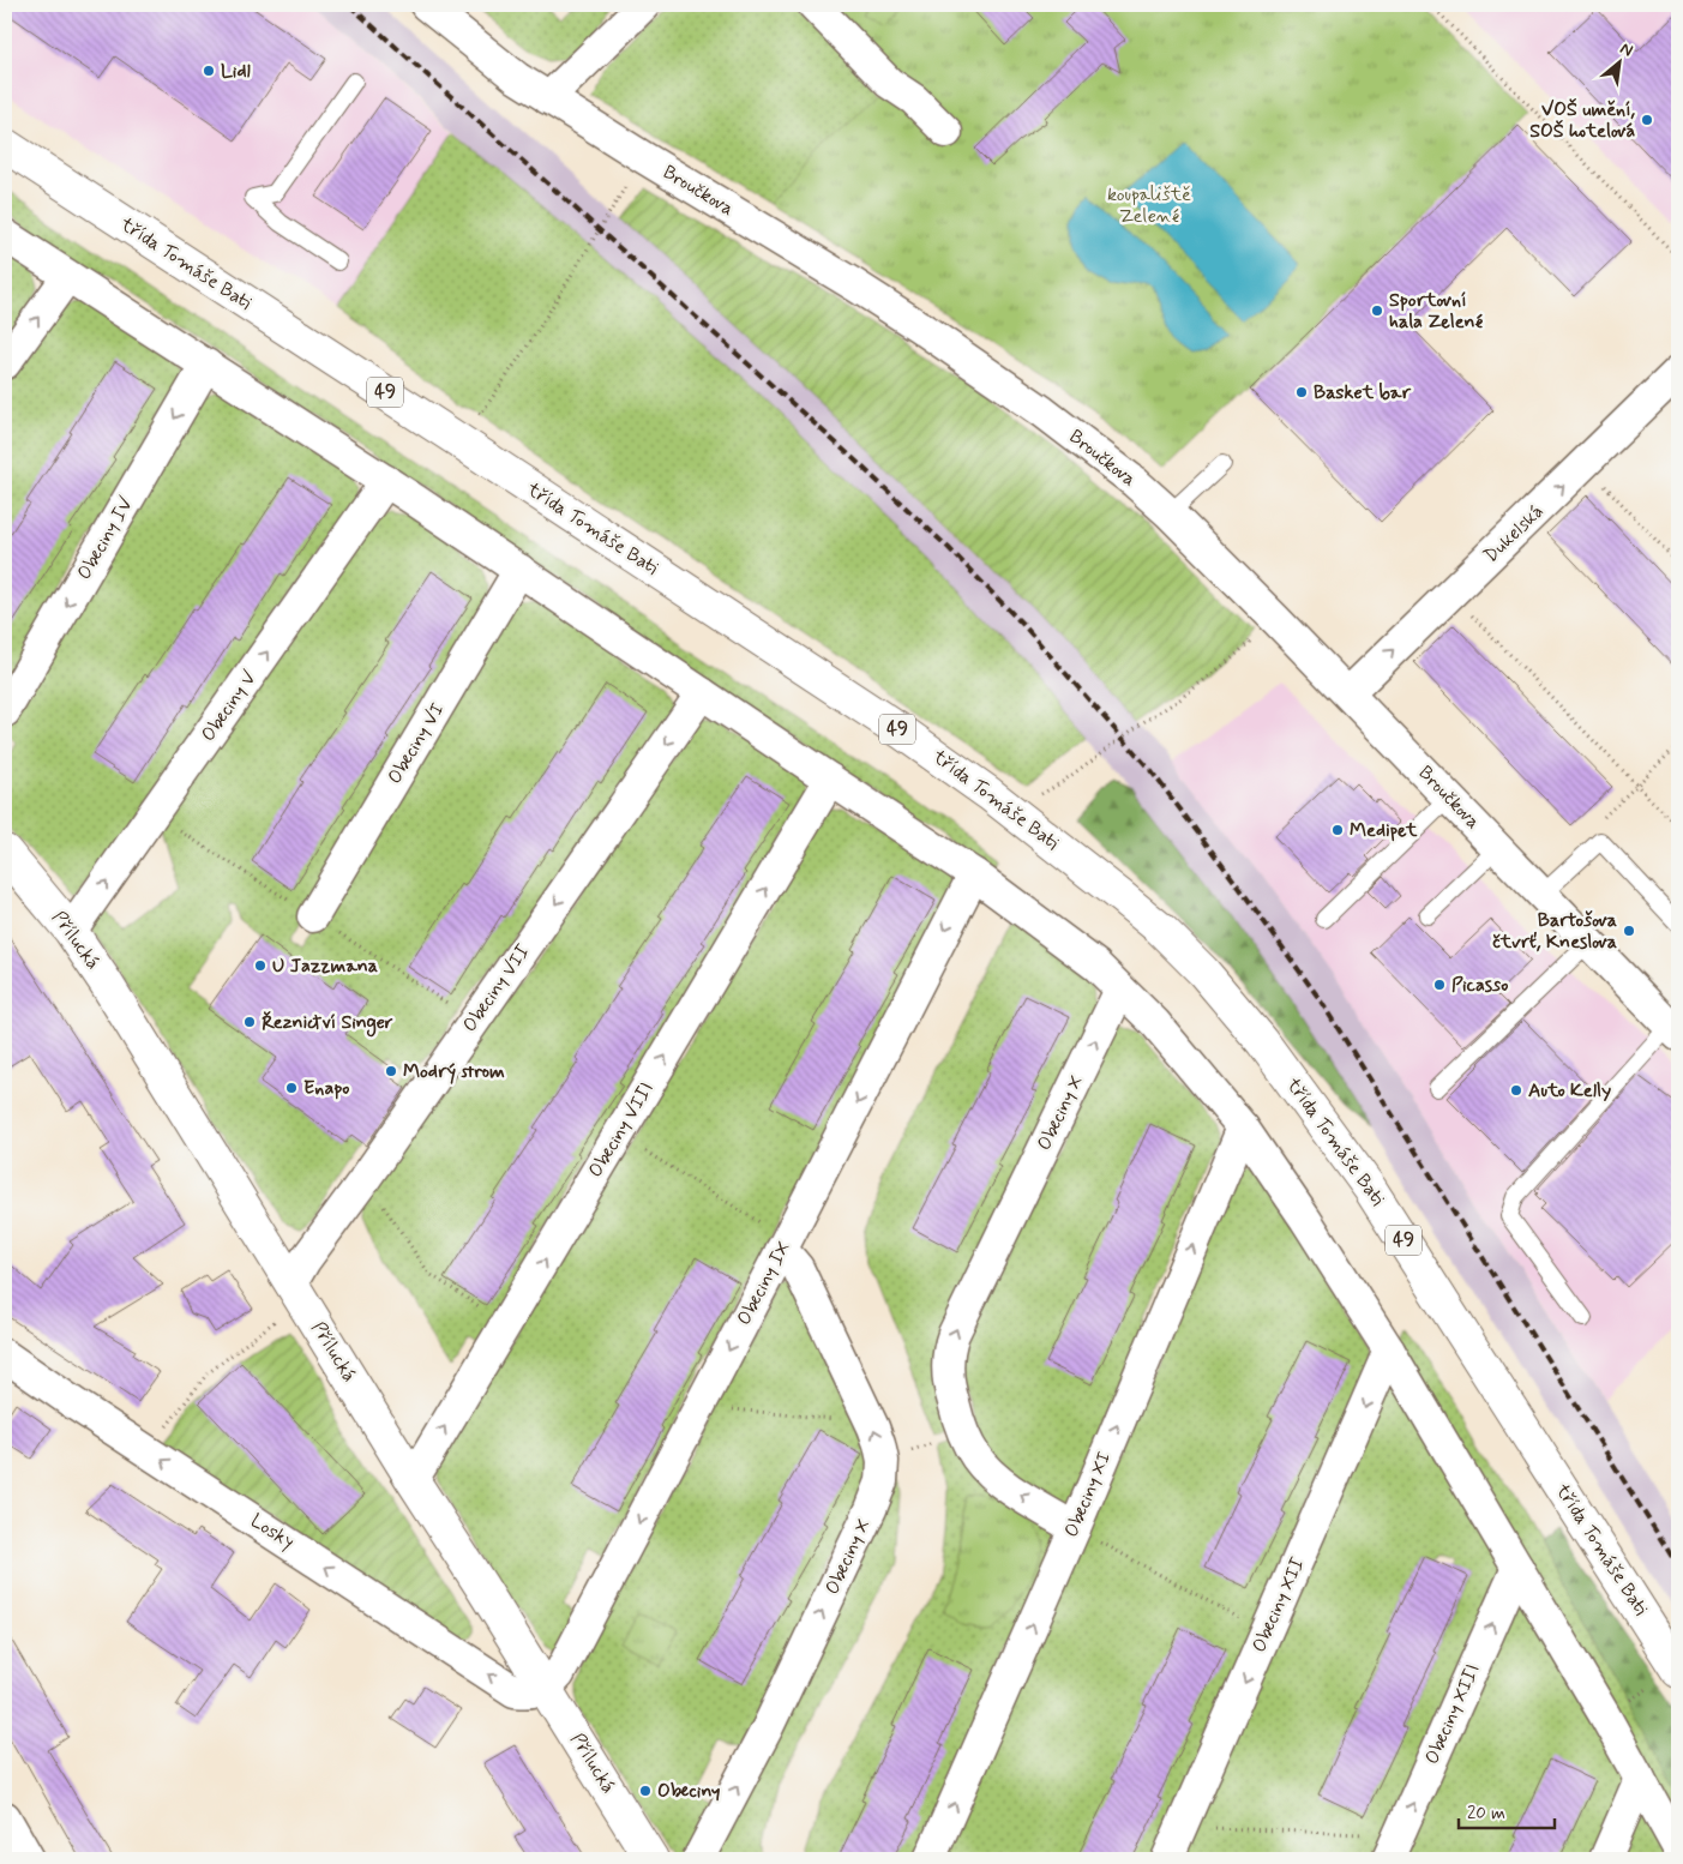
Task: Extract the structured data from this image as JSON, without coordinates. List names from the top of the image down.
{
  "streets": {
    "main road": ["třída Tomáše Bati", "49", "Přílucká"],
    "street": [
      "Broučkova",
      "Dukelská",
      "Obeciny IV",
      "Obeciny V",
      "Obeciny VI",
      "Obeciny VII",
      "Obeciny X",
      "Obeciny VIII",
      "Obeciny IX",
      "Obeciny XI",
      "Losky",
      "Obeciny XII",
      "Obeciny XIII"
    ]
  },
  "crossings": [
    ["Broučkova", "Dukelská"],
    ["Obeciny V", "Přílucká"],
    ["Přílucká", "Obeciny VII"],
    ["Přílucká", "Obeciny VIII"],
    ["Přílucká", "Obeciny IX"],
    ["Přílucká", "Losky"],
    ["Obeciny X", "Obeciny IX"],
    ["Obeciny X", "Obeciny XI"],
    ["Obeciny IX", "Losky"]
  ],
  "one_way": [
    "Dukelská",
    "Obeciny IV",
    "Obeciny V",
    "Obeciny VII",
    "Obeciny X",
    "Obeciny VIII",
    "Obeciny IX",
    "Obeciny XI",
    "Losky",
    "Obeciny XII",
    "Obeciny XIII"
  ],
  "parks": ["koupaliště Zelené"],
  "places": [
    "Lidl",
    "VOŠ umění, SOŠ hotelová",
    "Sportovní hala Zelené",
    "Basket bar",
    "Medipet",
    "Bartošova čtvrť, Kneslova",
    "U Jazzmana",
    "Picasso",
    "Řeznictví Singer",
    "Modrý strom",
    "Enapo",
    "Auto Kelly",
    "Obeciny"
  ],
  "scale_bar": "20 m",
  "north": "top right"
}
